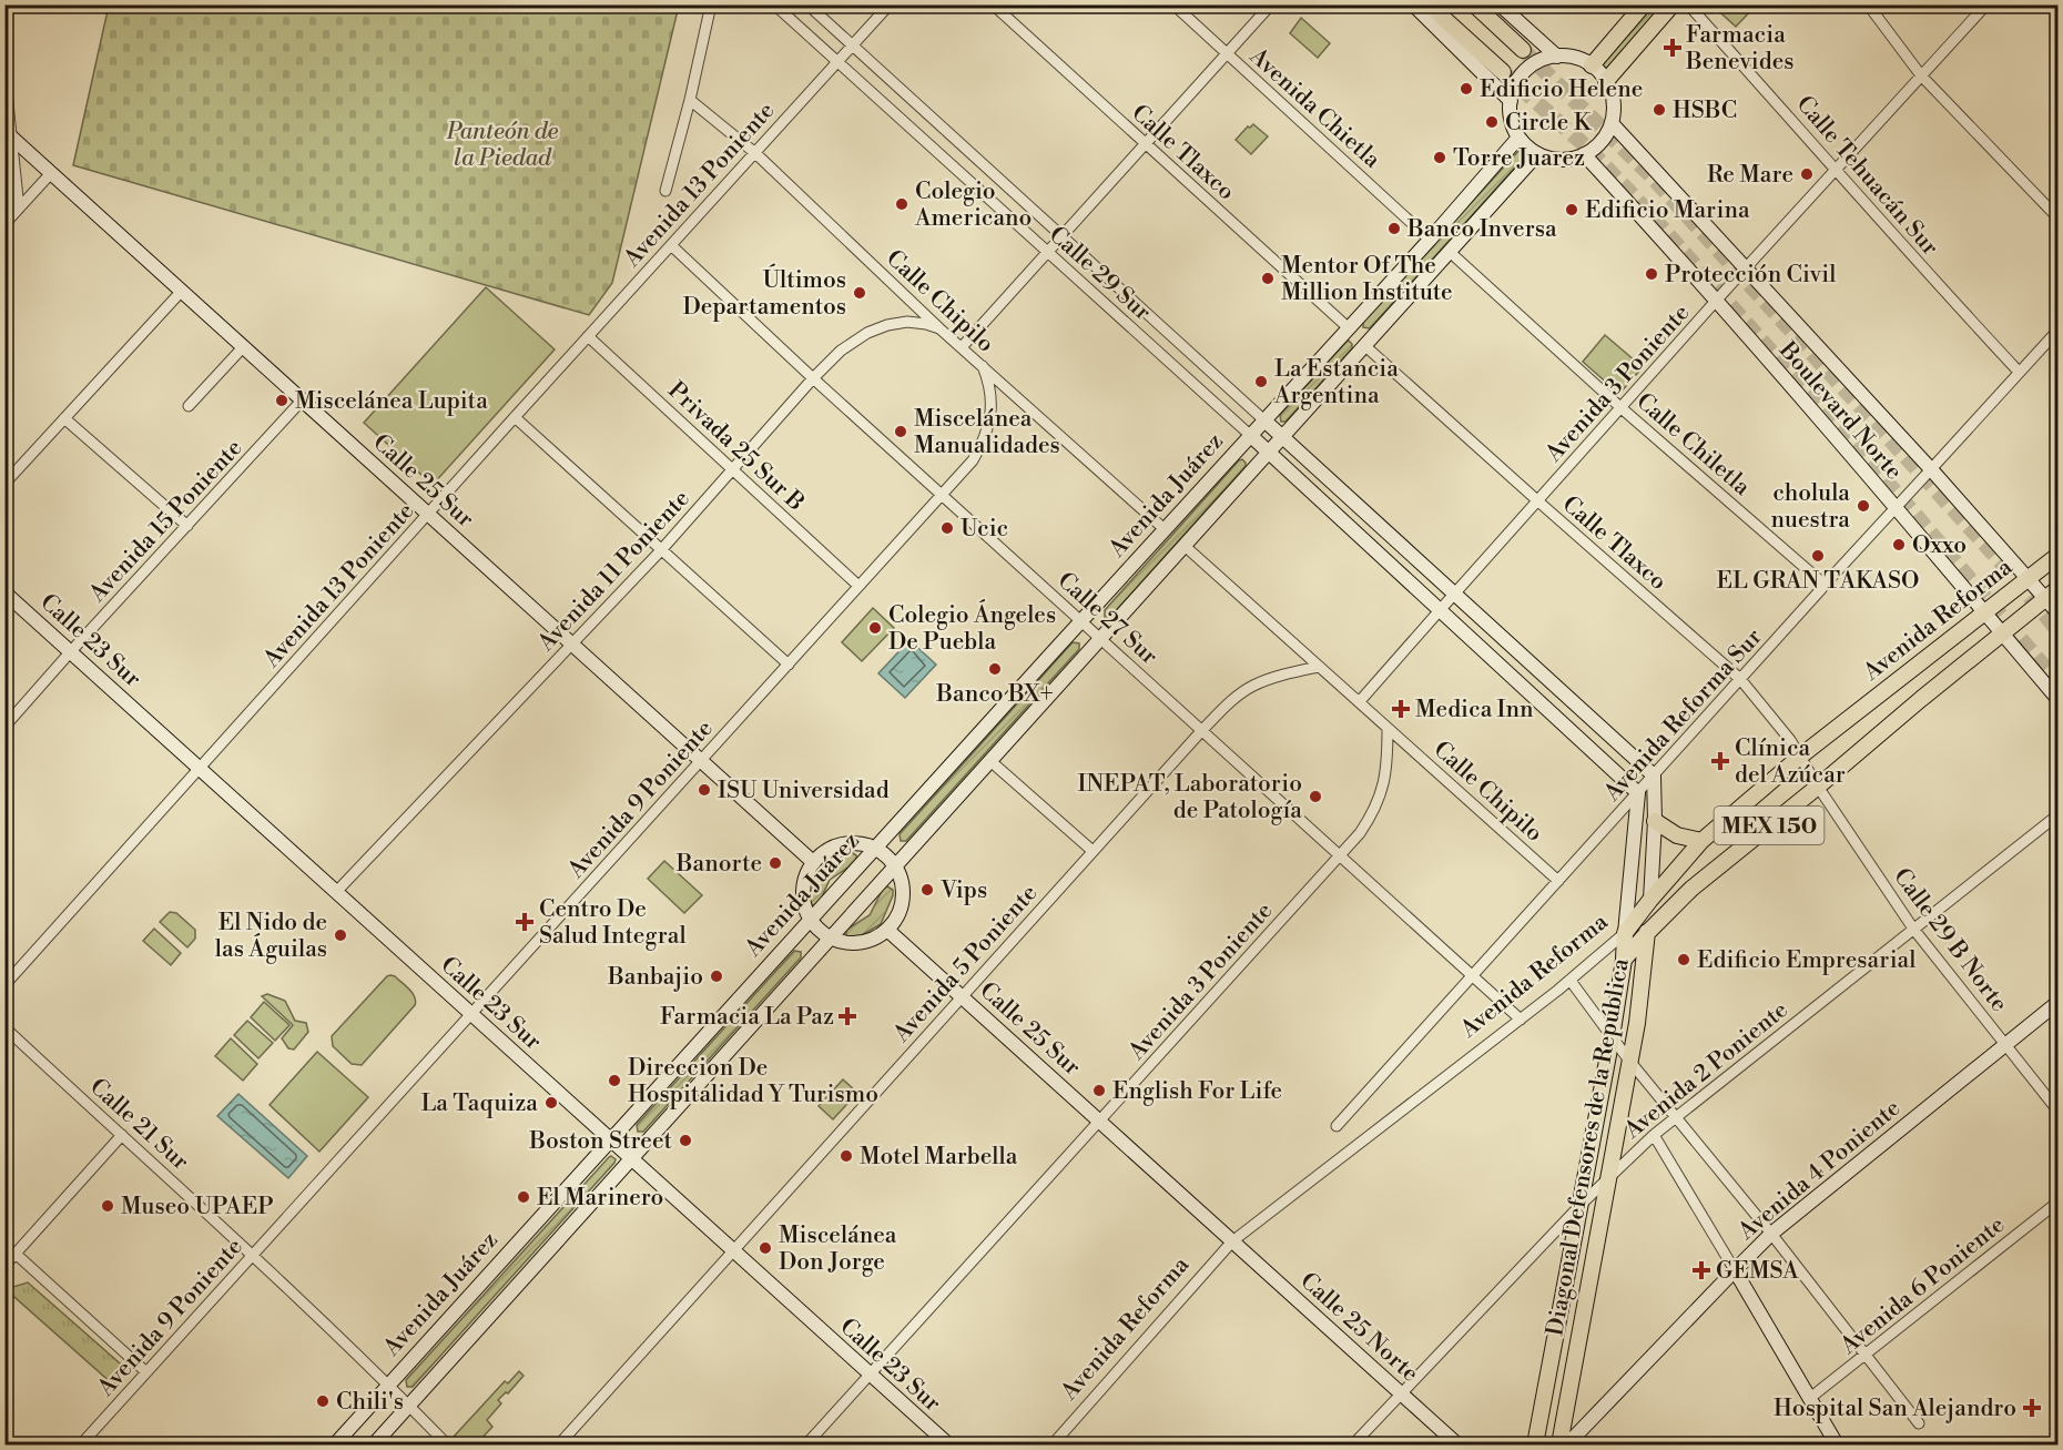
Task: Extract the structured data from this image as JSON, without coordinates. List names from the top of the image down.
{
  "streets": {
    "main road": [
      "Boulevard Norte",
      "Calle 25 Sur",
      "Avenida Juárez",
      "Avenida Reforma",
      "Calle 23 Sur",
      "MEX 150",
      "Diagonal Defensores de la República",
      "Avenida 4 Poniente",
      "Calle 25 Norte"
    ],
    "street": [
      "Avenida Chietla",
      "Calle Tlaxco",
      "Calle Tehuacán Sur",
      "Avenida 13 Poniente",
      "Calle 29 Sur",
      "Calle Chipilo",
      "Avenida 3 Poniente",
      "Calle Chiletla",
      "Privada 25 Sur B",
      "Avenida 15 Poniente",
      "Avenida 11 Poniente",
      "Calle 27 Sur",
      "Avenida Reforma Sur",
      "Avenida 9 Poniente",
      "Calle 29 B Norte",
      "Avenida 5 Poniente",
      "Avenida 2 Poniente",
      "Calle 21 Sur",
      "Avenida 6 Poniente"
    ]
  },
  "crossings": [
    ["Avenida Chietla", "Avenida Juárez"],
    ["Calle Tlaxco", "Avenida 3 Poniente"],
    ["Calle Tlaxco", "Avenida Juárez"],
    ["Calle Tlaxco", "Avenida Reforma"],
    ["Calle Tlaxco", "Avenida Reforma Sur"],
    ["Calle Tlaxco", "Calle 29 B Norte"],
    ["Calle Tehuacán Sur", "Avenida 3 Poniente"],
    ["Calle Tehuacán Sur", "Avenida Reforma Sur"],
    ["Avenida 13 Poniente", "Calle 29 Sur"],
    ["Avenida 13 Poniente", "Calle Chipilo"],
    ["Avenida 13 Poniente", "Privada 25 Sur B"],
    ["Avenida 13 Poniente", "Calle 25 Sur"],
    ["Avenida 13 Poniente", "Calle 27 Sur"],
    ["Avenida 13 Poniente", "Calle 23 Sur"],
    ["Calle 29 Sur", "Avenida Juárez"],
    ["Calle Chipilo", "Avenida 3 Poniente"],
    ["Calle Chipilo", "Avenida Juárez"],
    ["Calle Chipilo", "Avenida 11 Poniente"],
    ["Calle Chipilo", "Avenida Reforma Sur"],
    ["Calle Chipilo", "Avenida 9 Poniente"],
    ["Calle Chipilo", "Avenida 5 Poniente"],
    ["Avenida 3 Poniente", "Boulevard Norte"],
    ["Avenida 3 Poniente", "Calle Chiletla"],
    ["Avenida 3 Poniente", "Calle 25 Sur"],
    ["Avenida 3 Poniente", "Calle 27 Sur"],
    ["Avenida 3 Poniente", "Calle 23 Sur"],
    ["Boulevard Norte", "Avenida Juárez"],
    ["Boulevard Norte", "Avenida Reforma"],
    ["Boulevard Norte", "Avenida Reforma Sur"],
    ["Calle Chiletla", "Avenida Juárez"],
    ["Calle Chiletla", "Avenida Reforma Sur"],
    ["Privada 25 Sur B", "Avenida 11 Poniente"],
    ["Privada 25 Sur B", "Avenida 9 Poniente"],
    ["Calle 25 Sur", "Avenida 15 Poniente"],
    ["Calle 25 Sur", "Avenida 11 Poniente"],
    ["Calle 25 Sur", "Avenida Reforma"],
    ["Calle 25 Sur", "Avenida 9 Poniente"],
    ["Calle 25 Sur", "Avenida 5 Poniente"],
    ["Calle 25 Sur", "Calle 25 Norte"],
    ["Avenida Juárez", "Calle 27 Sur"],
    ["Avenida Juárez", "Calle 23 Sur"],
    ["Avenida Juárez", "Calle 21 Sur"],
    ["Avenida 15 Poniente", "Calle 23 Sur"],
    ["Avenida 11 Poniente", "Calle 27 Sur"],
    ["Avenida 11 Poniente", "Calle 23 Sur"],
    ["Calle 27 Sur", "Avenida Reforma"],
    ["Calle 27 Sur", "Avenida Reforma Sur"],
    ["Calle 27 Sur", "Avenida 9 Poniente"],
    ["Calle 27 Sur", "Avenida 5 Poniente"],
    ["Avenida Reforma", "Calle 29 B Norte"],
    ["Avenida Reforma", "Diagonal Defensores de la República"],
    ["Avenida Reforma", "Calle 25 Norte"],
    ["Calle 23 Sur", "Avenida 9 Poniente"],
    ["Calle 23 Sur", "Avenida 5 Poniente"],
    ["Avenida Reforma Sur", "Diagonal Defensores de la República"],
    ["Avenida 9 Poniente", "Calle 21 Sur"],
    ["Calle 29 B Norte", "Avenida 2 Poniente"],
    ["Calle 29 B Norte", "Avenida 4 Poniente"],
    ["Avenida 2 Poniente", "Diagonal Defensores de la República"],
    ["Avenida 2 Poniente", "Calle 25 Norte"]
  ],
  "parks": ["Panteón de la Piedad"],
  "places": {
    "health": [
      "Farmacia Benevides",
      "Medica Inn",
      "Clínica del Azúcar",
      "Centro De Salud Integral",
      "Farmacia La Paz",
      "GEMSA",
      "Hospital San Alejandro"
    ],
    "other": [
      "Edificio Helene",
      "HSBC",
      "Circle K",
      "Torre Juarez",
      "Re Mare",
      "Colegio Americano",
      "Edificio Marina",
      "Banco Inversa",
      "Protección Civil",
      "Mentor Of The Million Institute",
      "Últimos Departamentos",
      "La Estancia Argentina",
      "Miscelánea Lupita",
      "Miscelánea Manualidades",
      "cholula nuestra",
      "Ucic",
      "Oxxo",
      "EL GRAN TAKASO",
      "Colegio Ángeles De Puebla",
      "Banco BX+",
      "ISU Universidad",
      "INEPAT, Laboratorio de Patología",
      "Banorte",
      "Vips",
      "El Nido de las Águilas",
      "Edificio Empresarial",
      "Banbajio",
      "Direccion De Hospitalidad Y Turismo",
      "English For Life",
      "La Taquiza",
      "Boston Street",
      "Motel Marbella",
      "El Marinero",
      "Museo UPAEP",
      "Miscelánea Don Jorge",
      "Chili's"
    ]
  }
}
